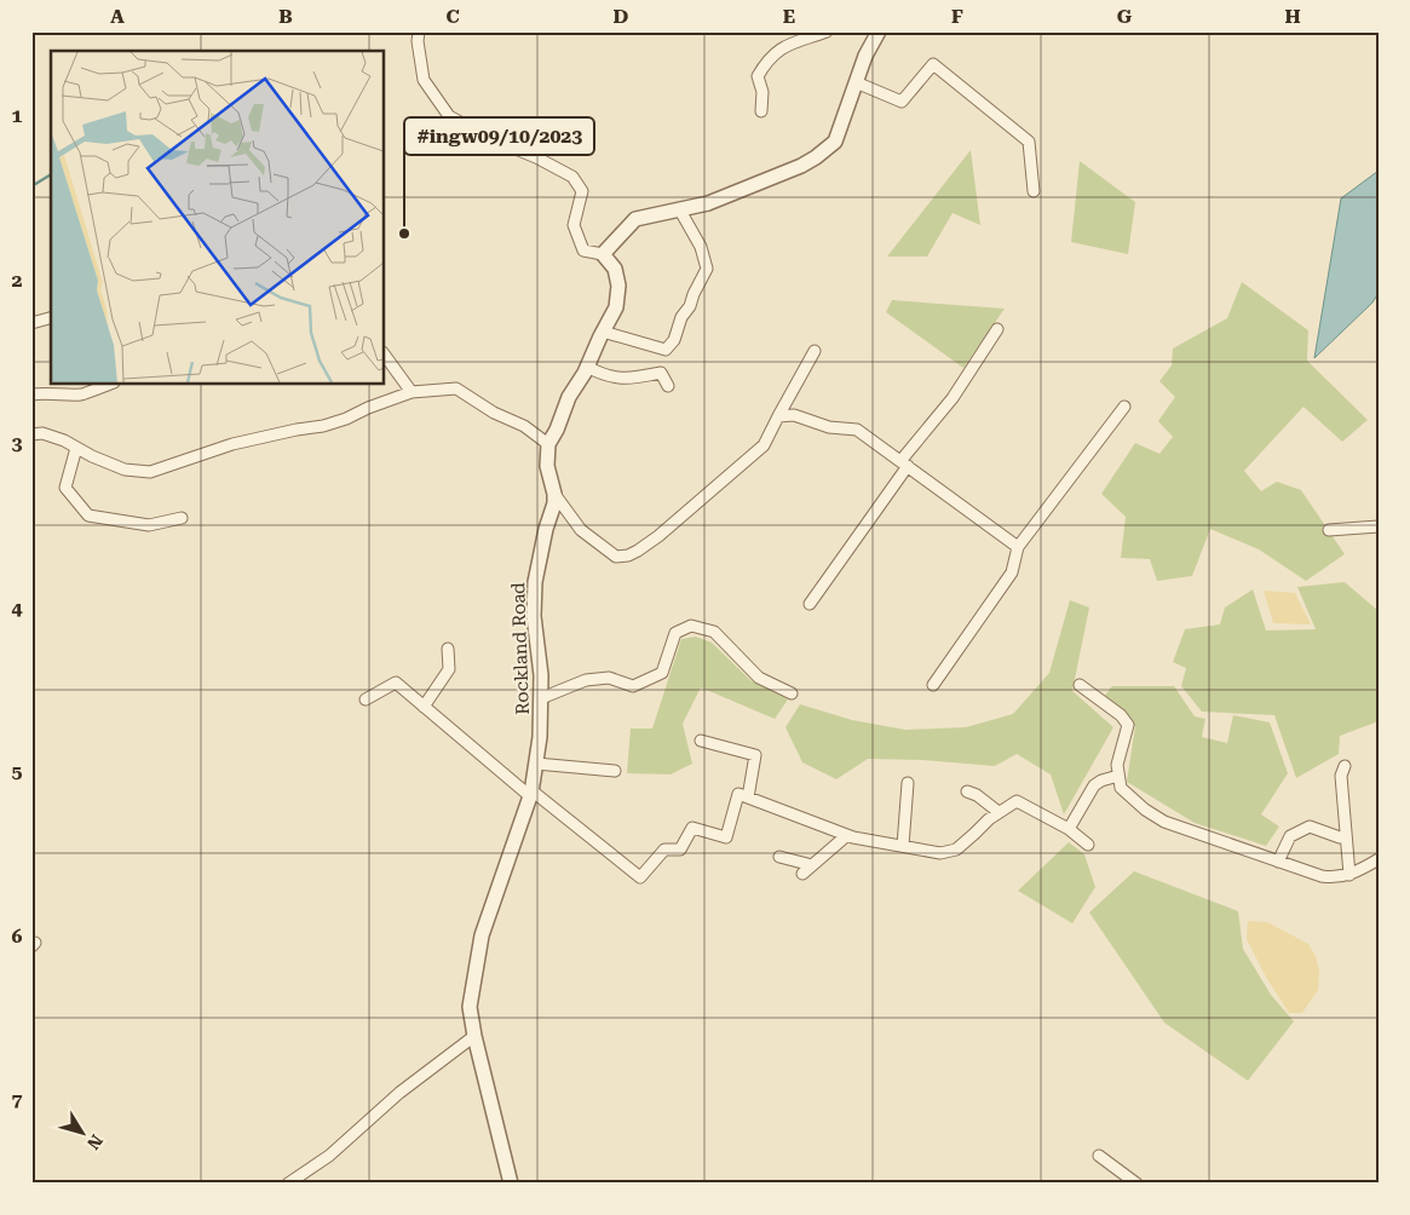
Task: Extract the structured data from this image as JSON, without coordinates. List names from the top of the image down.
{
  "streets": {
    "street": ["Rockland Road"]
  },
  "places": ["#ingw09/10/2023"],
  "north": "bottom right",
  "grid": {
    "columns": [
      "A",
      "B",
      "C",
      "D",
      "E",
      "F",
      "G",
      "H"
    ],
    "rows": [
      "1",
      "2",
      "3",
      "4",
      "5",
      "6",
      "7"
    ]
  }
}
